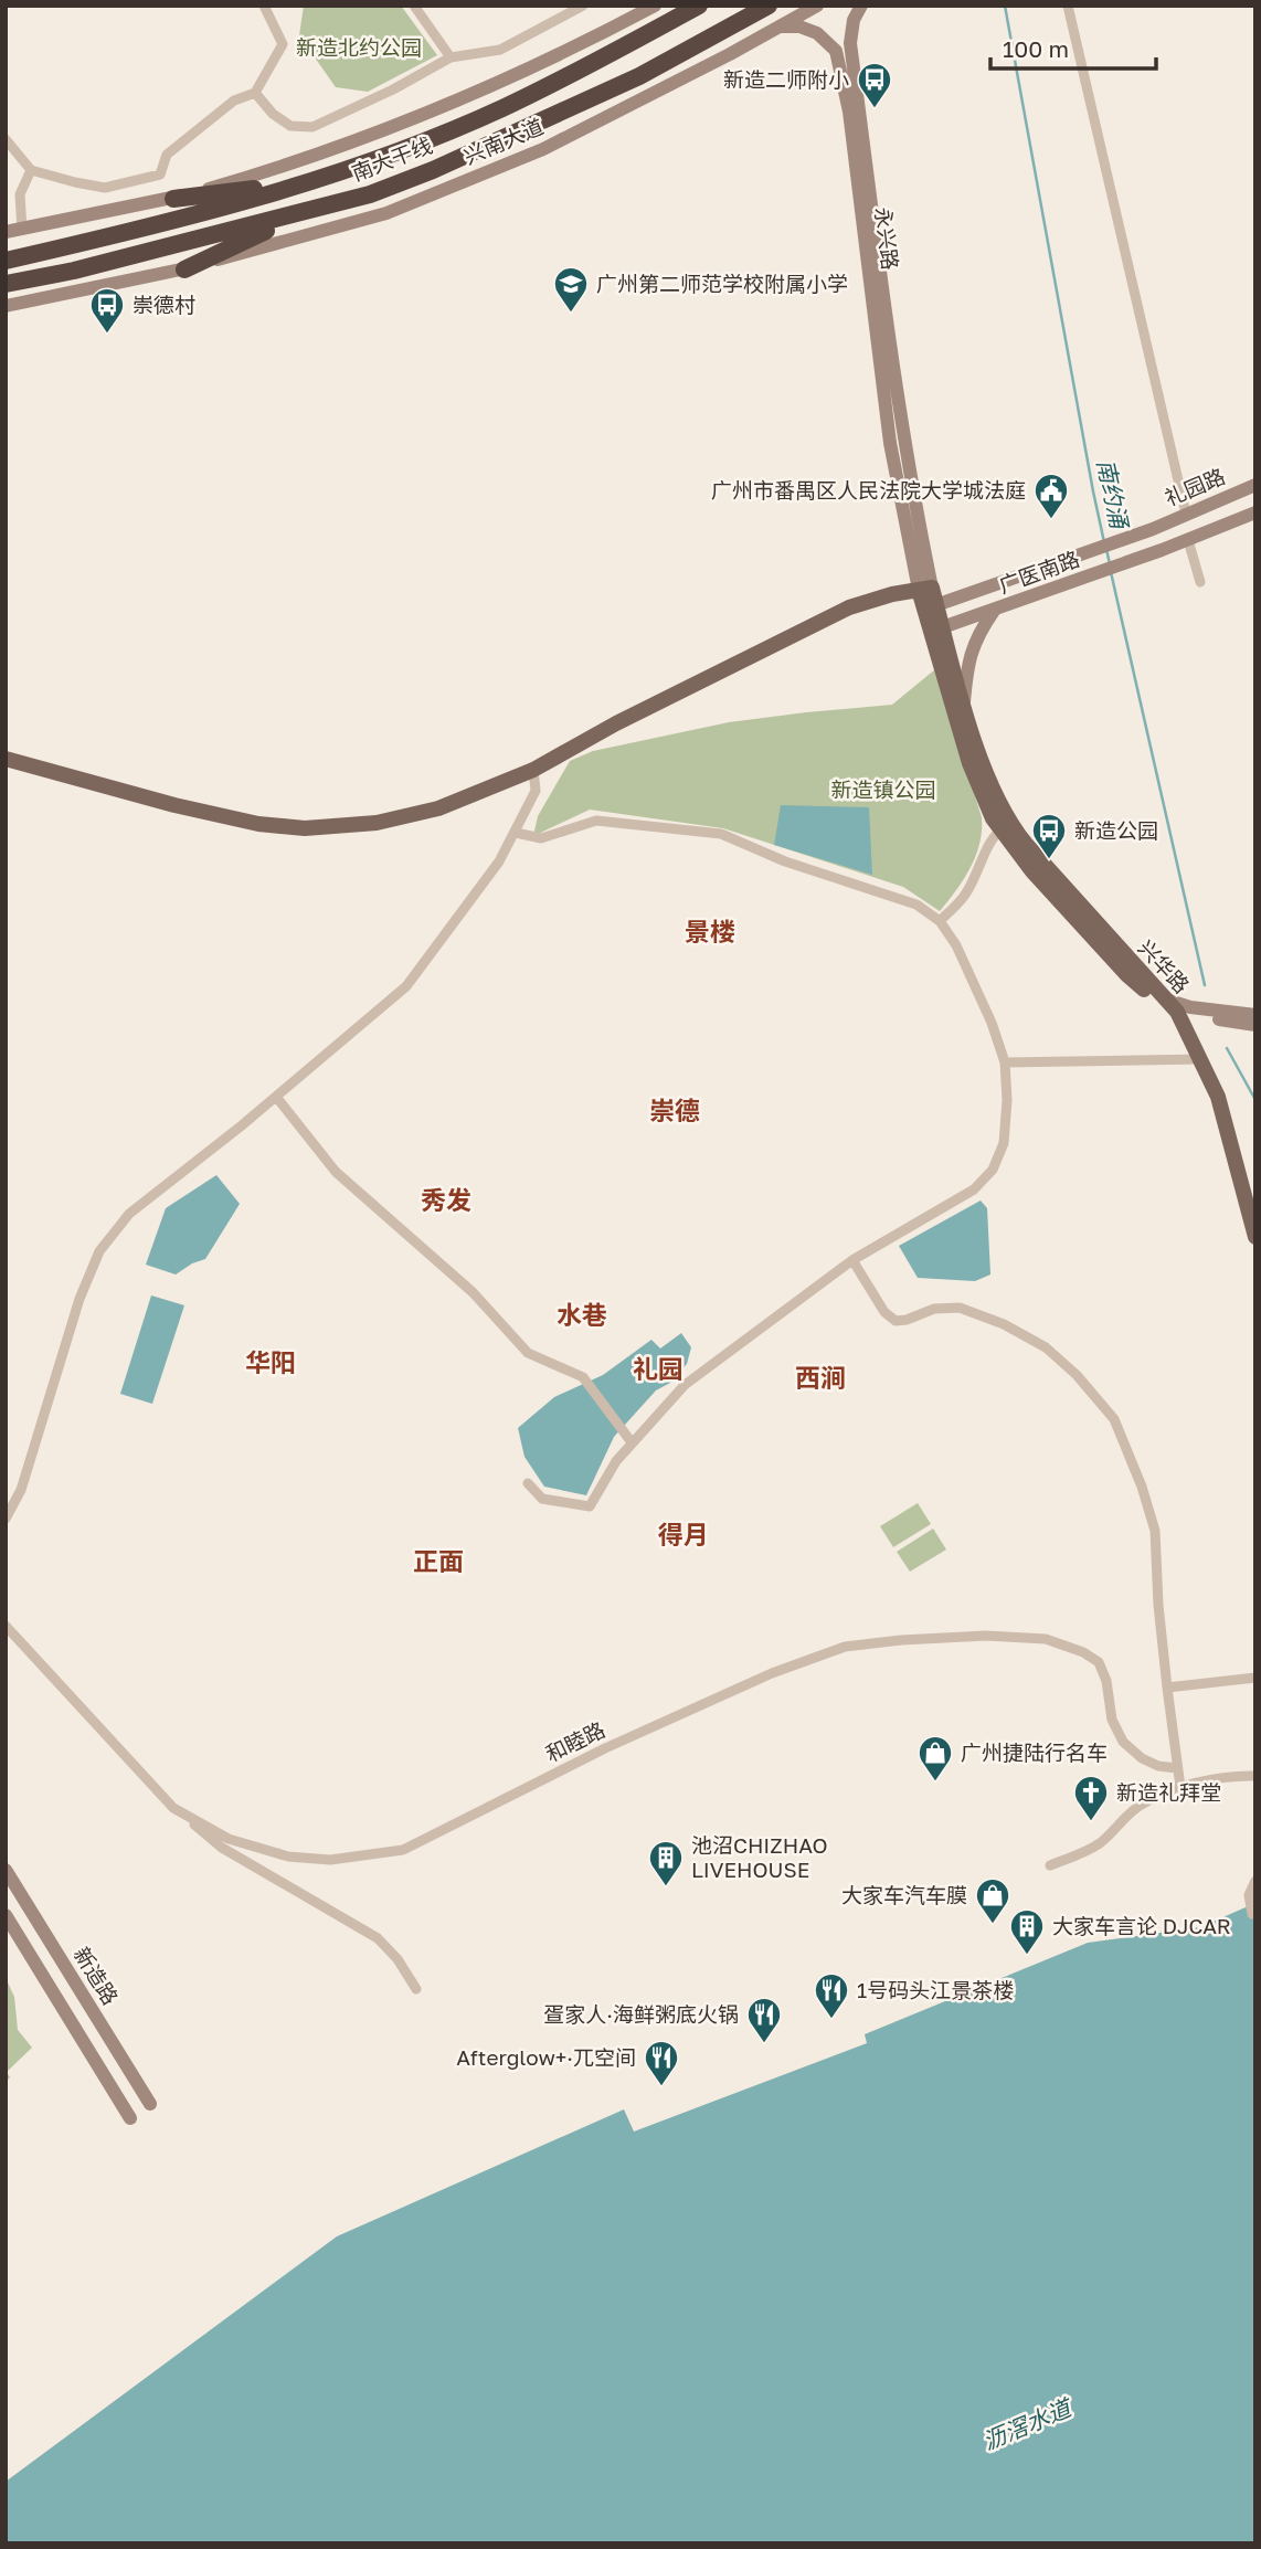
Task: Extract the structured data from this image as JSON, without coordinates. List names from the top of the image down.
{
  "streets": {
    "highway": ["南大干线"],
    "main road": [
      "兴南大道",
      "永兴路",
      "礼园路",
      "广医南路",
      "兴华路",
      "新造路"
    ],
    "street": ["和睦路"]
  },
  "crossings": [
    ["兴南大道", "永兴路"],
    ["永兴路", "兴华路"],
    ["礼园路", "广医南路"],
    ["广医南路", "兴华路"]
  ],
  "districts": [
    "景楼",
    "崇德",
    "秀发",
    "水巷",
    "华阳",
    "礼园",
    "西涧",
    "得月",
    "正面"
  ],
  "water": ["南约涌", "沥滘水道"],
  "parks": ["新造北约公园", "新造镇公园"],
  "places": {
    "bus stop": ["新造二师附小", "崇德村", "新造公园"],
    "school or university": ["广州第二师范学校附属小学"],
    "public building": ["广州市番禺区人民法院大学城法庭"],
    "shop": ["广州捷陆行名车", "大家车汽车膜"],
    "church": ["新造礼拜堂"],
    "building": ["池沼CHIZHAO LIVEHOUSE", "大家车言论 DJCAR"],
    "restaurant": ["1号码头江景茶楼", "疍家人·海鲜粥底火锅", "Afterglow+·兀空间"]
  },
  "scale_bar": "100 m"
}
